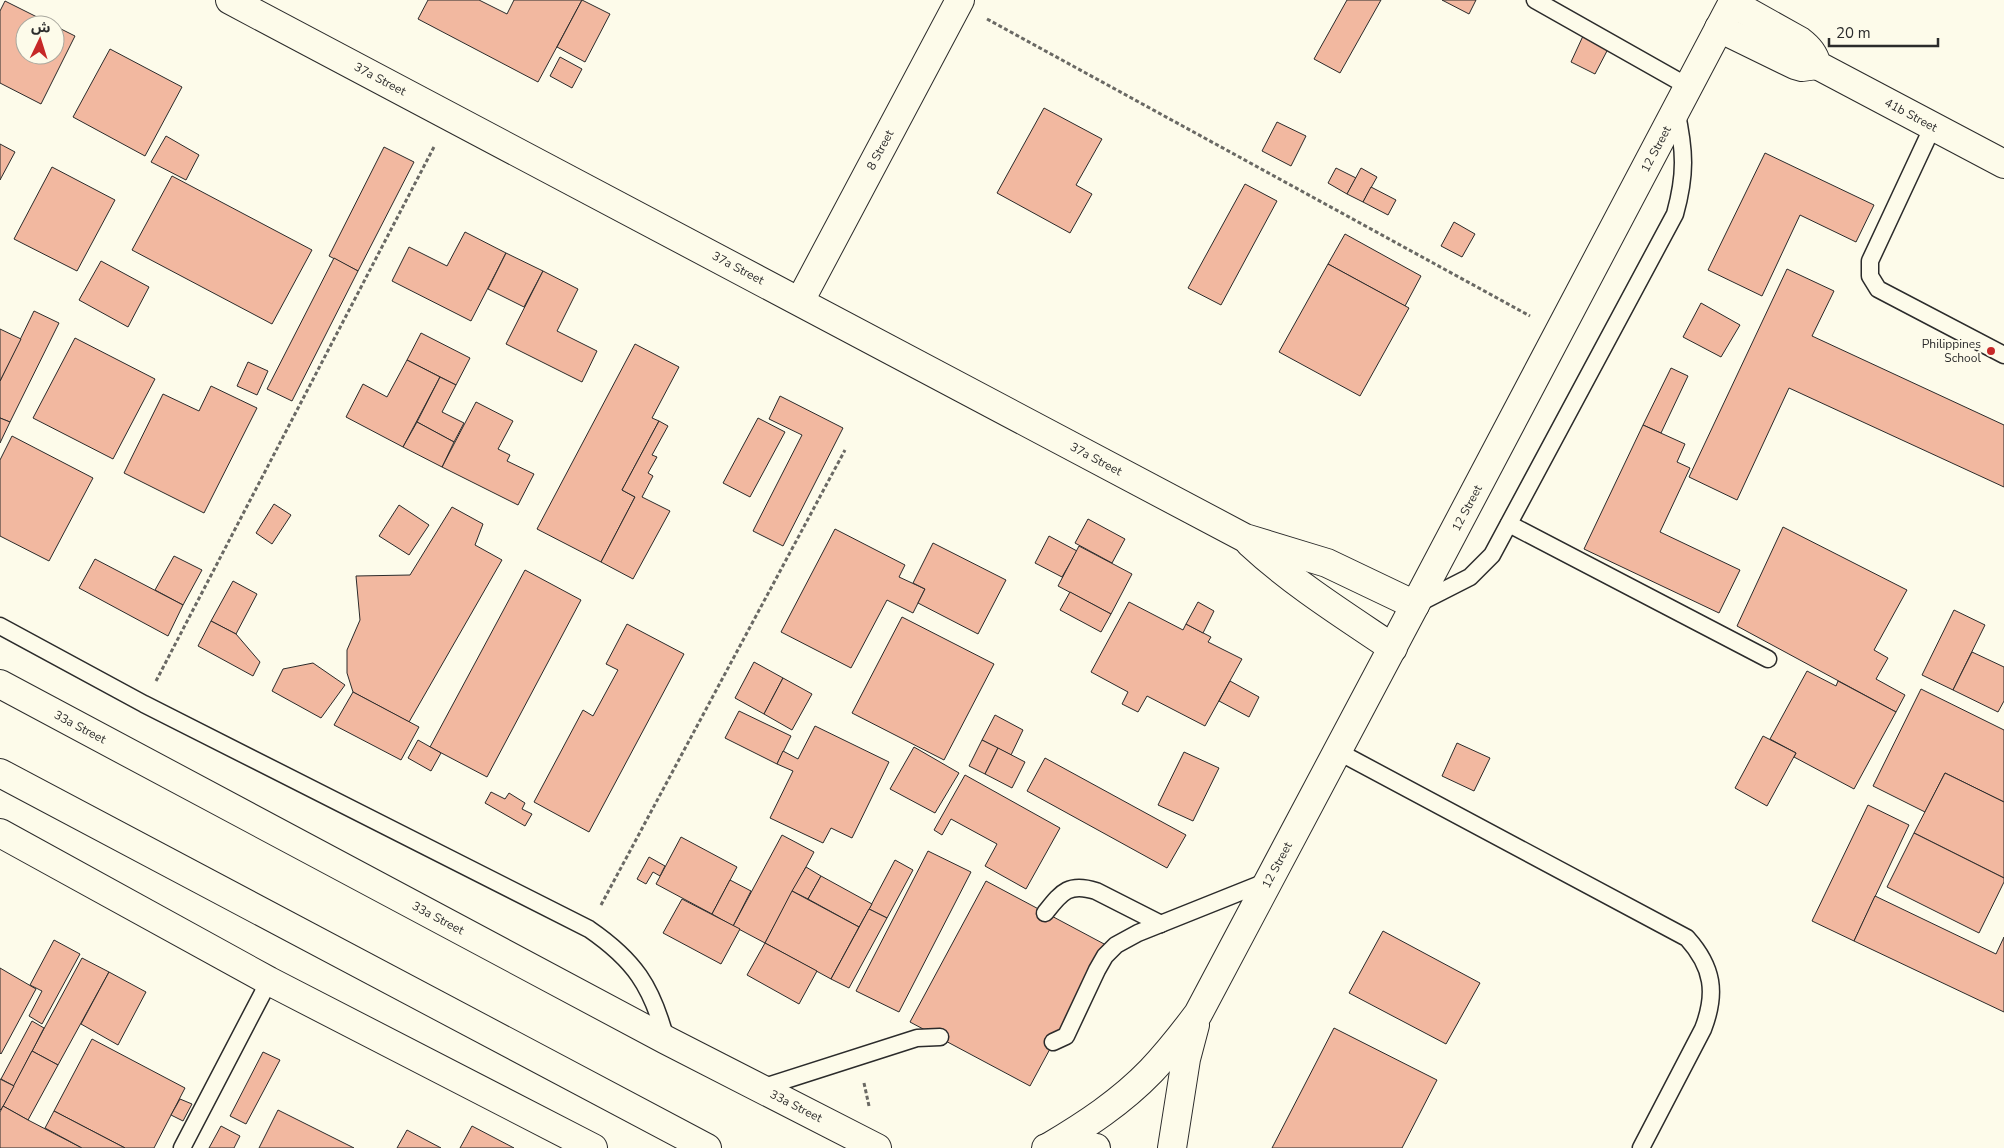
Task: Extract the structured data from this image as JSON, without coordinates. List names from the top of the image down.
{
  "streets": {
    "street": [
      "37a Street",
      "41b Street",
      "12 Street",
      "8 Street",
      "33a Street"
    ]
  },
  "crossings": [
    ["37a Street", "12 Street"],
    ["37a Street", "8 Street"],
    ["41b Street", "12 Street"]
  ],
  "places": ["Philippines School"],
  "scale_bar": "20 m",
  "north": "top"
}
